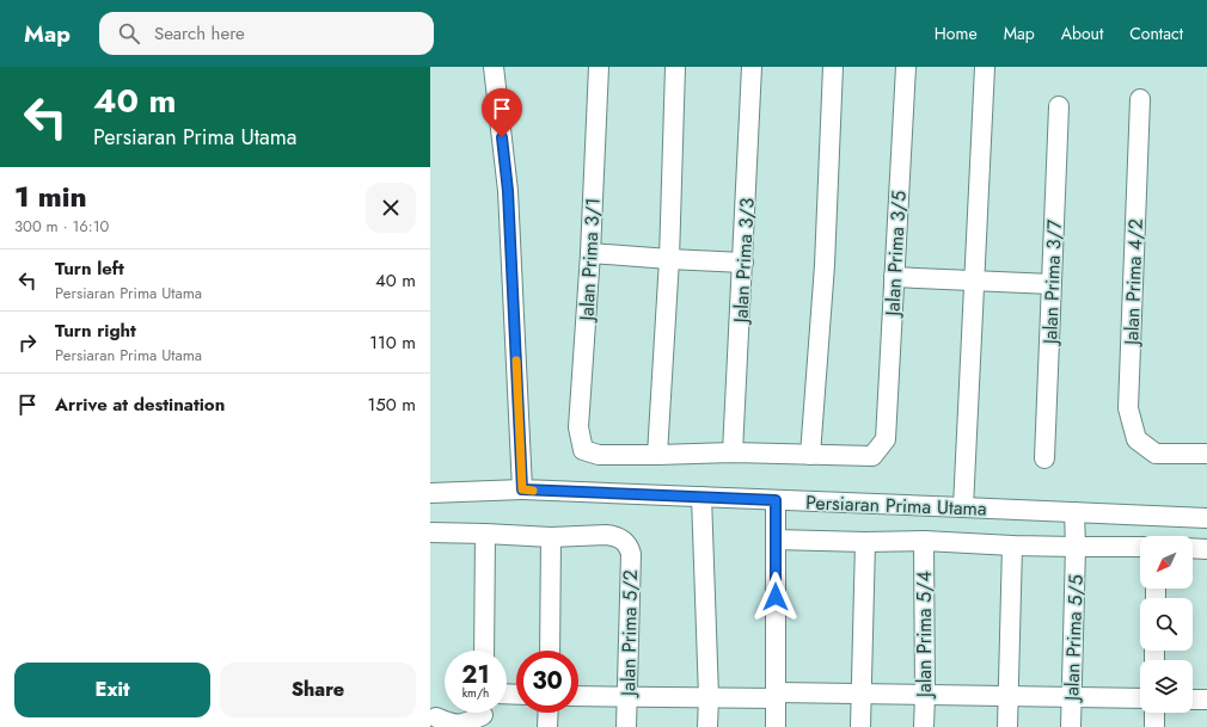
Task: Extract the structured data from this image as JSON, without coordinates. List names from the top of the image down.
{
  "streets": {
    "street": [
      "Jalan Prima 3/5",
      "Jalan Prima 3/1",
      "Jalan Prima 3/3",
      "Jalan Prima 3/7",
      "Jalan Prima 4/2",
      "Persiaran Prima Utama",
      "Jalan Prima 5/2",
      "Jalan Prima 5/4",
      "Jalan Prima 5/5"
    ]
  },
  "crossings": [
    ["Persiaran Prima Utama", "Jalan Prima 5/5"]
  ],
  "north": "bottom left",
  "page": {
    "header": "Map",
    "search": "Search here",
    "nav": [
      "Home",
      "Map",
      "About",
      "Contact"
    ],
    "turn": ["40 m", "Persiaran Prima Utama"],
    "heading": ["1 min", "300 m · 16:10"],
    "list": [
      {
        "name": "Turn left",
        "note": "Persiaran Prima Utama",
        "value": "40 m"
      },
      {
        "name": "Turn right",
        "note": "Persiaran Prima Utama",
        "value": "110 m"
      },
      {
        "name": "Arrive at destination",
        "value": "150 m"
      }
    ],
    "speed": "21 km/h",
    "limit": "30",
    "buttons": ["Exit", "Share"]
  }
}
